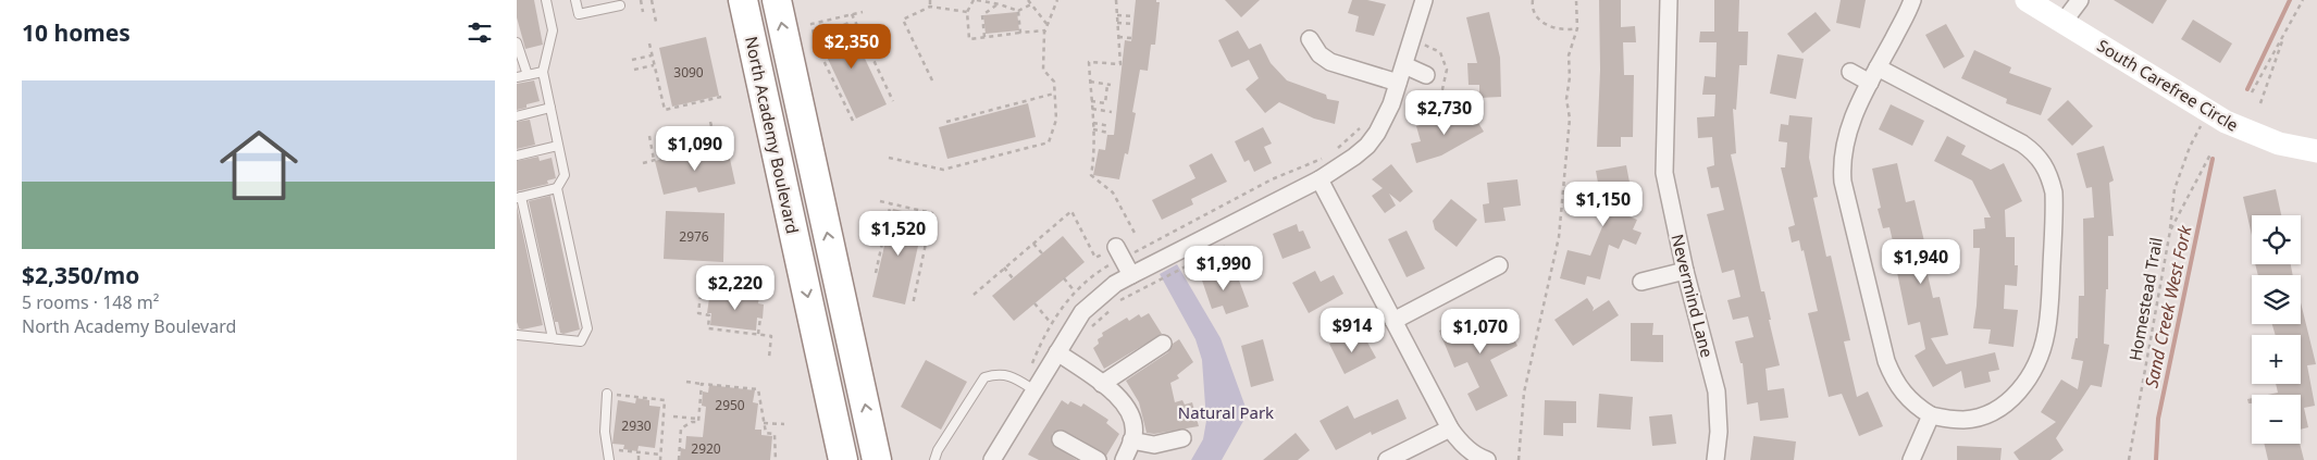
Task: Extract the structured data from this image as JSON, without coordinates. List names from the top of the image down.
{
  "streets": {
    "highway": ["North Academy Boulevard"],
    "main road": ["South Carefree Circle"],
    "street": ["Nevermind Lane"],
    "path": ["Homestead Trail"]
  },
  "water": ["Sand Creek West Fork"],
  "parks": ["Natural Park"],
  "house_numbers": [
    "3090",
    "2976",
    "2950",
    "2930",
    "2920"
  ],
  "page": {
    "heading": "10 homes",
    "price": [
      "$2,350",
      "$2,730",
      "$1,090",
      "$1,150",
      "$1,520",
      "$1,940",
      "$1,990",
      "$2,220",
      "$914",
      "$1,070"
    ],
    "list": [
      {
        "name": "$2,350/mo",
        "note": "5 rooms · 148 m² · North Academy Boulevard"
      }
    ],
    "map_buttons": ["+", "−"]
  }
}
